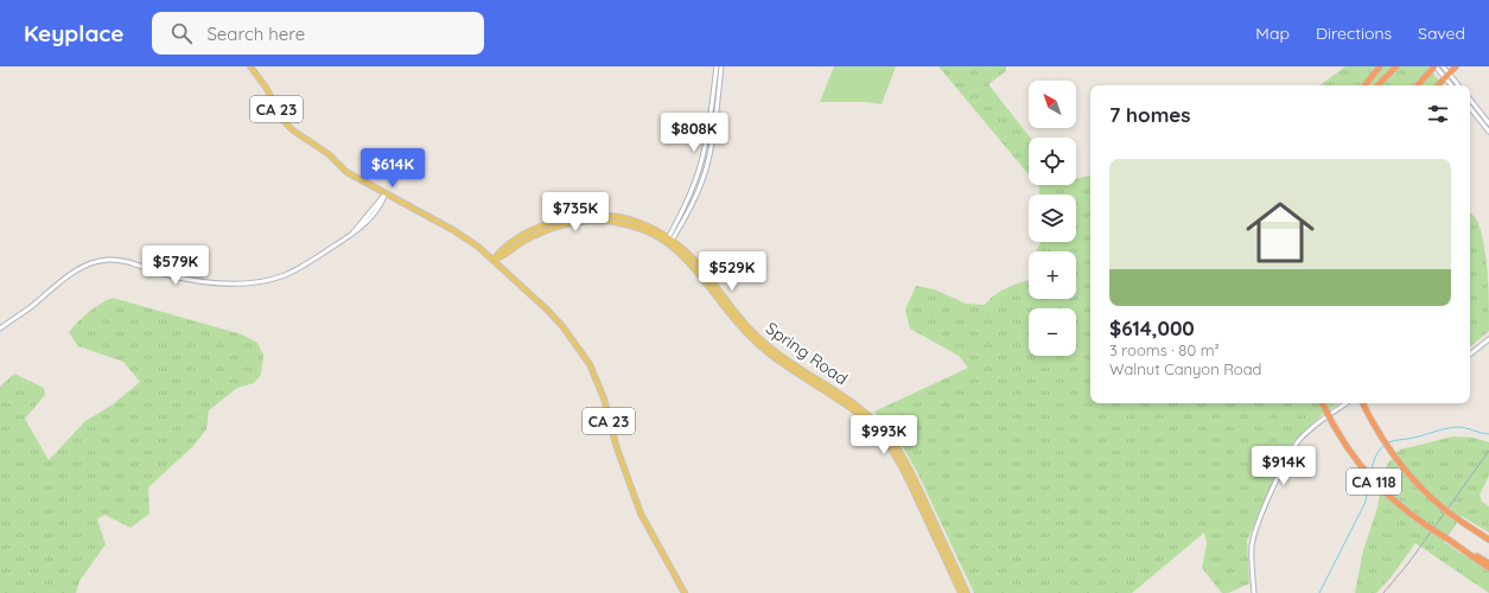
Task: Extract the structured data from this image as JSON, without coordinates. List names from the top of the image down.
{
  "streets": {
    "highway": ["CA 118"],
    "main road": ["CA 23", "Spring Road"]
  },
  "crossings": [
    ["CA 23", "Spring Road"]
  ],
  "north": "top left",
  "page": {
    "header": "Keyplace",
    "search": "Search here",
    "nav": ["Map", "Directions", "Saved"],
    "map_buttons": ["+", "−"],
    "heading": "7 homes",
    "price": [
      "$808K",
      "$614K",
      "$735K",
      "$579K",
      "$529K",
      "$993K",
      "$914K"
    ],
    "list": [
      {
        "name": "$614,000",
        "note": "3 rooms · 80 m² · Walnut Canyon Road"
      }
    ]
  }
}
